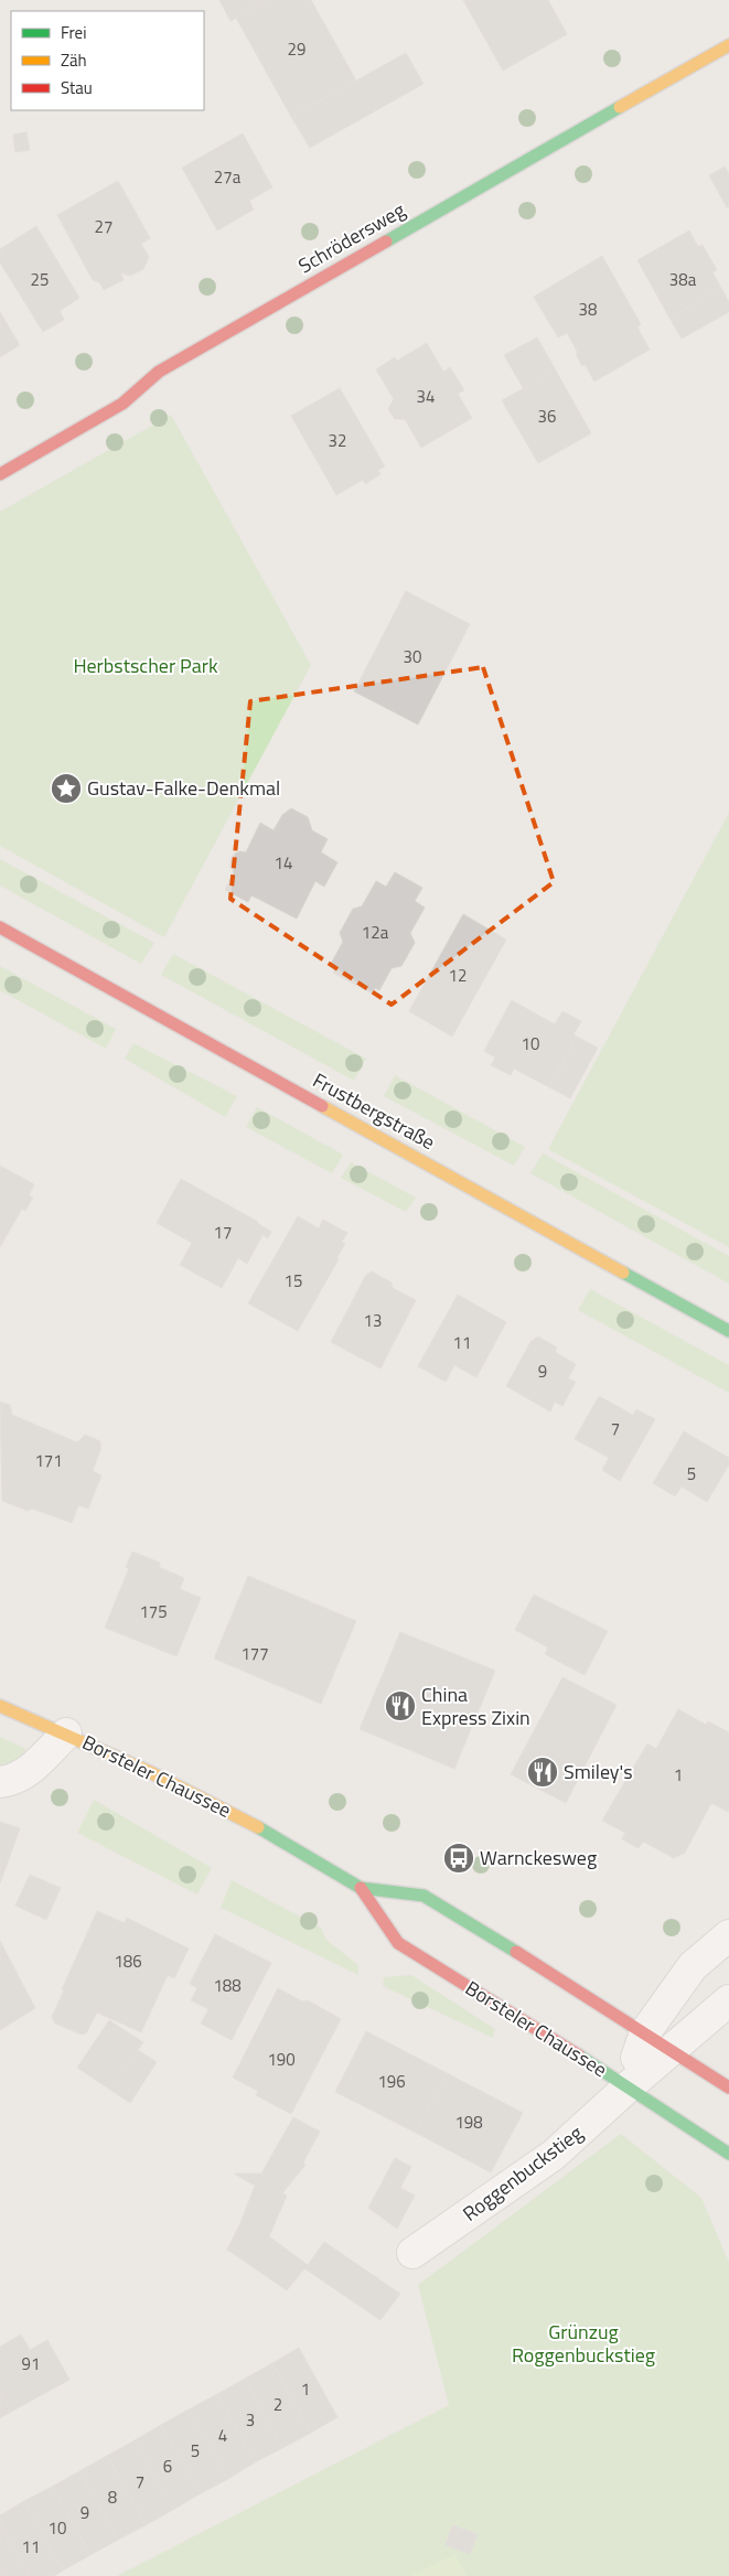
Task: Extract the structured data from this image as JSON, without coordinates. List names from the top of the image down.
{
  "streets": {
    "street": [
      "Schrödersweg",
      "Frustbergstraße",
      "Borsteler Chaussee",
      "Roggenbuckstieg"
    ]
  },
  "crossings": [
    ["Borsteler Chaussee", "Roggenbuckstieg"]
  ],
  "parks": ["Herbstscher Park", "Grünzug Roggenbuckstieg"],
  "places": {
    "place": ["Gustav-Falke-Denkmal"],
    "restaurant": ["China Express Zixin", "Smiley's"],
    "bus stop": ["Warnckesweg"]
  },
  "house_numbers": [
    "29",
    "27a",
    "27",
    "25",
    "38a",
    "38",
    "34",
    "36",
    "32",
    "30",
    "14",
    "12a",
    "12",
    "10",
    "17",
    "15",
    "13",
    "11",
    "9",
    "7",
    "171",
    "5",
    "175",
    "177",
    "1",
    "186",
    "188",
    "190",
    "196",
    "198",
    "91",
    "1",
    "2",
    "3",
    "4",
    "5",
    "6",
    "7",
    "8",
    "9",
    "10",
    "11"
  ],
  "legend": ["Frei", "Zäh", "Stau"]
}
